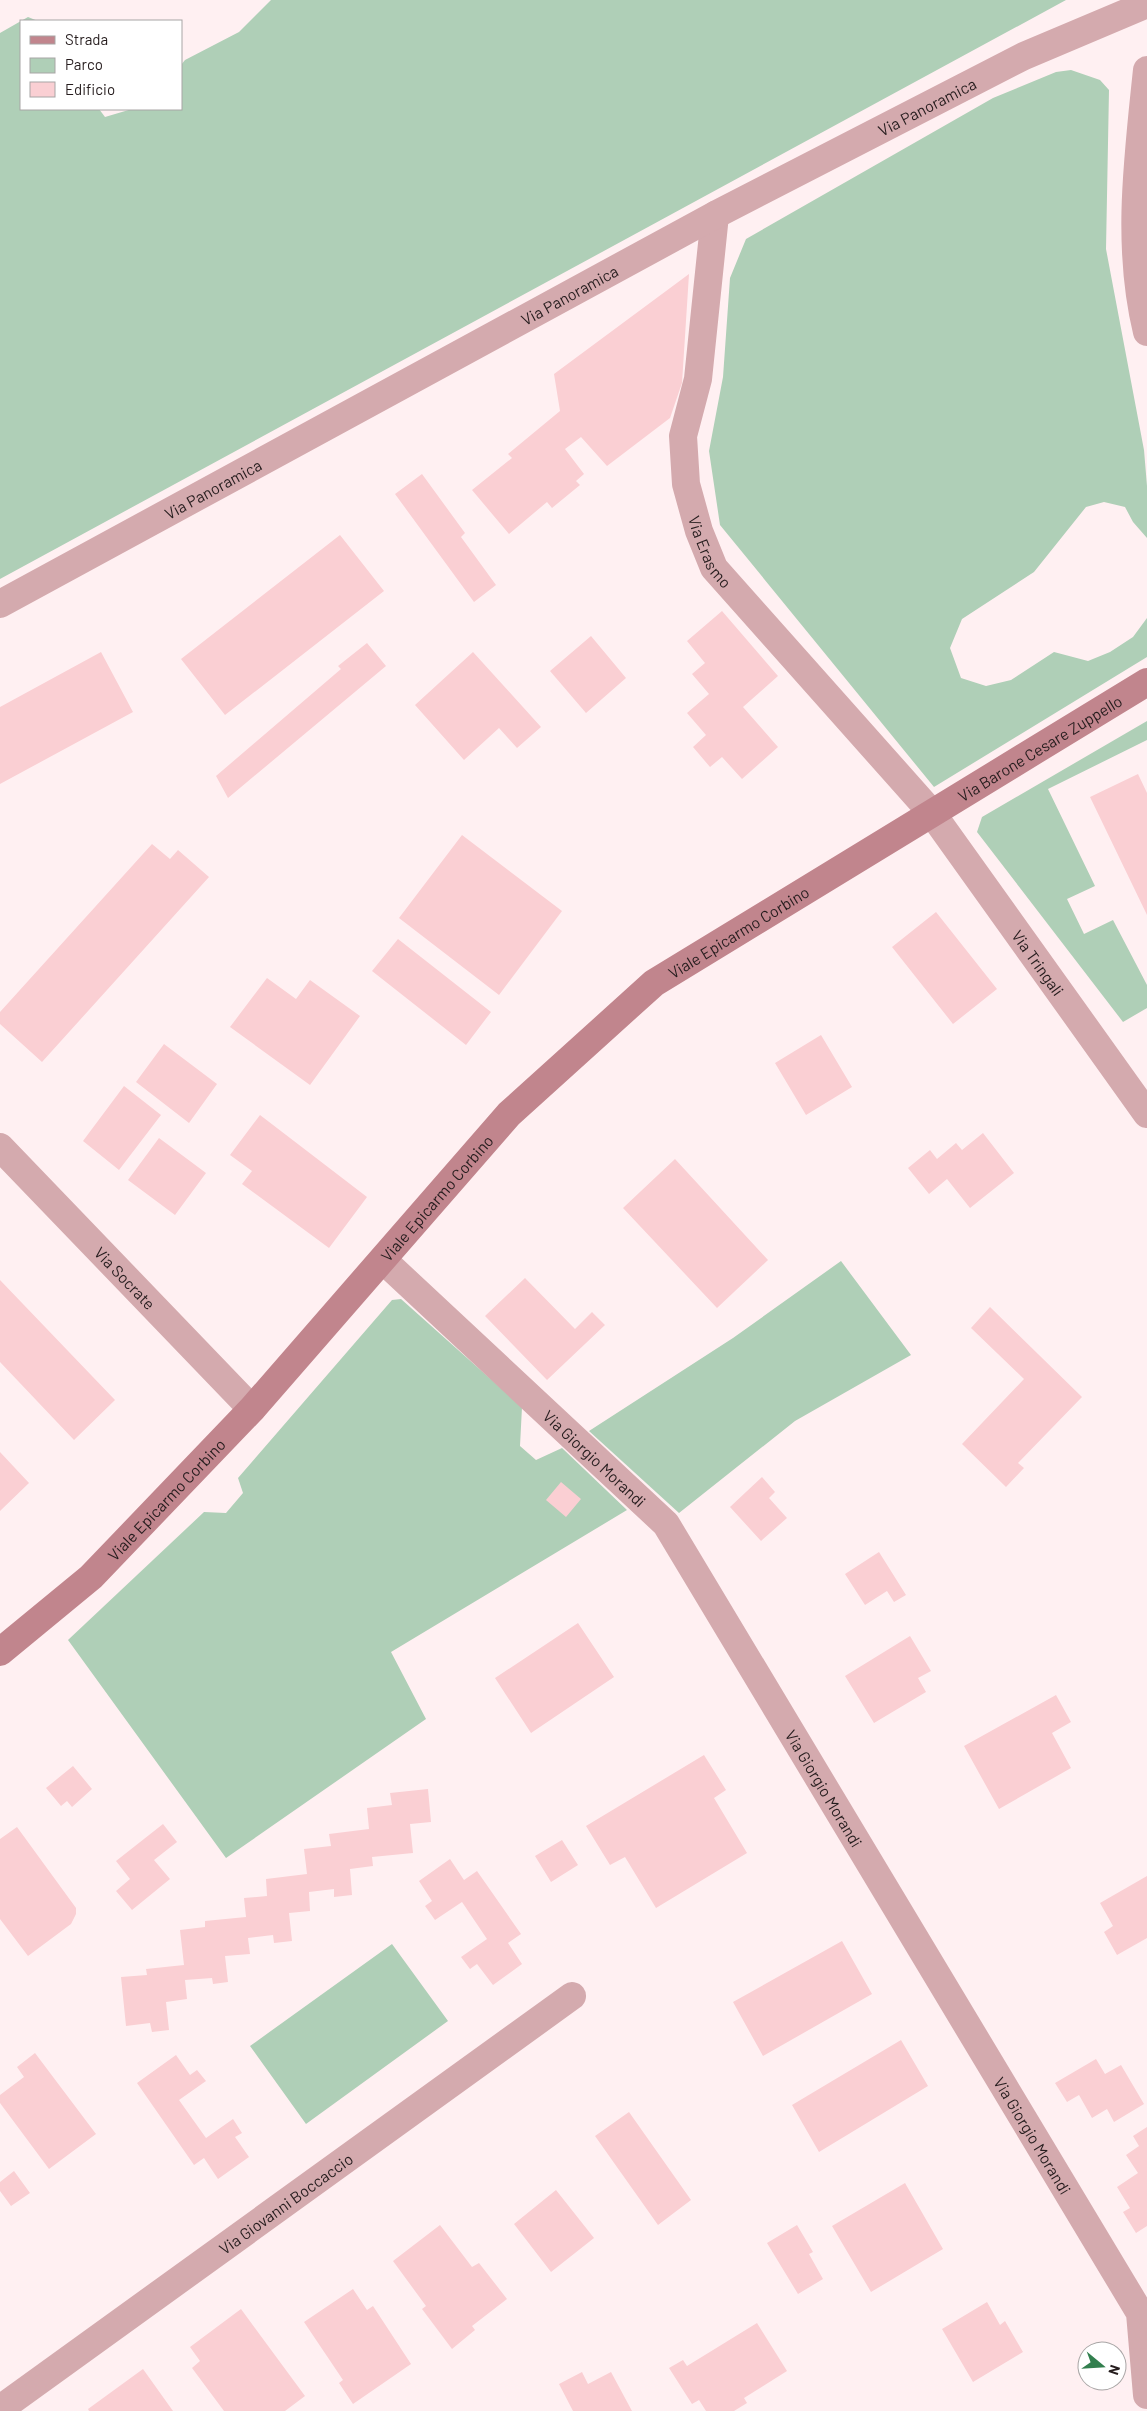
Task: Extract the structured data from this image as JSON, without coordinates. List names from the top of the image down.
{
  "streets": {
    "main road": ["Via Barone Cesare Zuppello", "Viale Epicarmo Corbino"],
    "street": [
      "Via Panoramica",
      "Via Erasmo",
      "Via Tringali",
      "Via Socrate",
      "Via Giorgio Morandi",
      "Via Giovanni Boccaccio"
    ]
  },
  "crossings": [
    ["Via Panoramica", "Via Erasmo"],
    ["Via Erasmo", "Via Barone Cesare Zuppello"],
    ["Via Erasmo", "Viale Epicarmo Corbino"],
    ["Via Erasmo", "Via Tringali"],
    ["Via Barone Cesare Zuppello", "Viale Epicarmo Corbino"],
    ["Via Barone Cesare Zuppello", "Via Tringali"],
    ["Viale Epicarmo Corbino", "Via Tringali"],
    ["Viale Epicarmo Corbino", "Via Socrate"],
    ["Viale Epicarmo Corbino", "Via Giorgio Morandi"]
  ],
  "legend": ["Strada", "Parco", "Edificio"],
  "north": "right"
}
